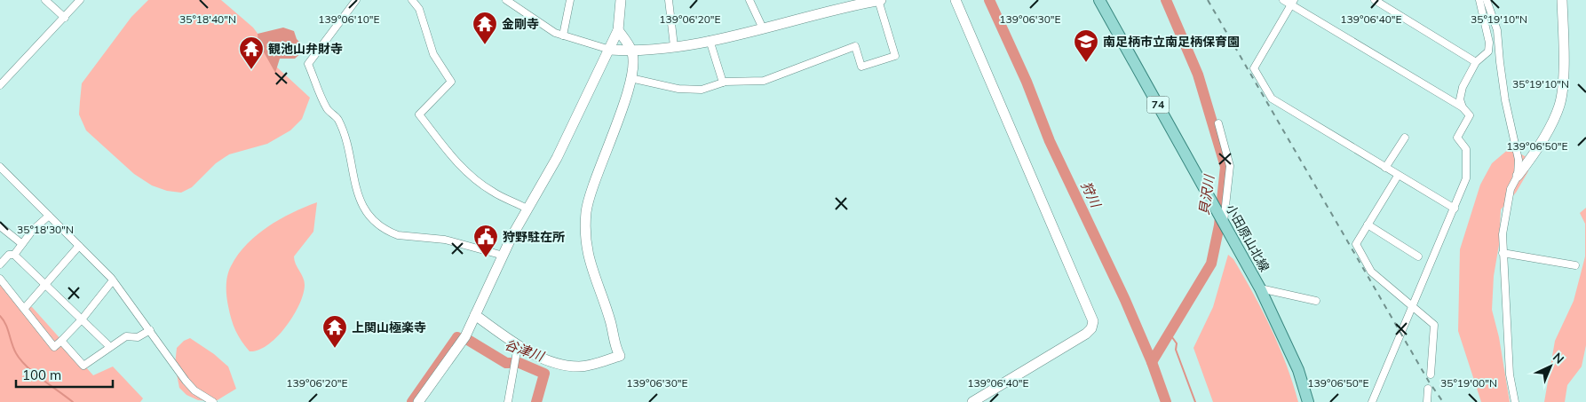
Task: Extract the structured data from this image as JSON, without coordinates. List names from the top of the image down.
{
  "streets": {
    "main road": ["74", "小田原山北線"]
  },
  "water": ["狩川", "貝沢川", "谷津川"],
  "places": {
    "temple": ["金剛寺", "観池山弁財寺", "上関山極楽寺"],
    "school or university": ["南足柄市立南足柄保育園"],
    "public building": ["狩野駐在所"]
  },
  "scale_bar": "100 m",
  "north": "top right",
  "coordinates": [
    "35°19'10\"N",
    "35°18'40\"N",
    "139°06'10\"E",
    "139°06'20\"E",
    "139°06'30\"E",
    "139°06'40\"E",
    "139°06'50\"E",
    "35°18'30\"N",
    "35°19'00\"N"
  ]
}
